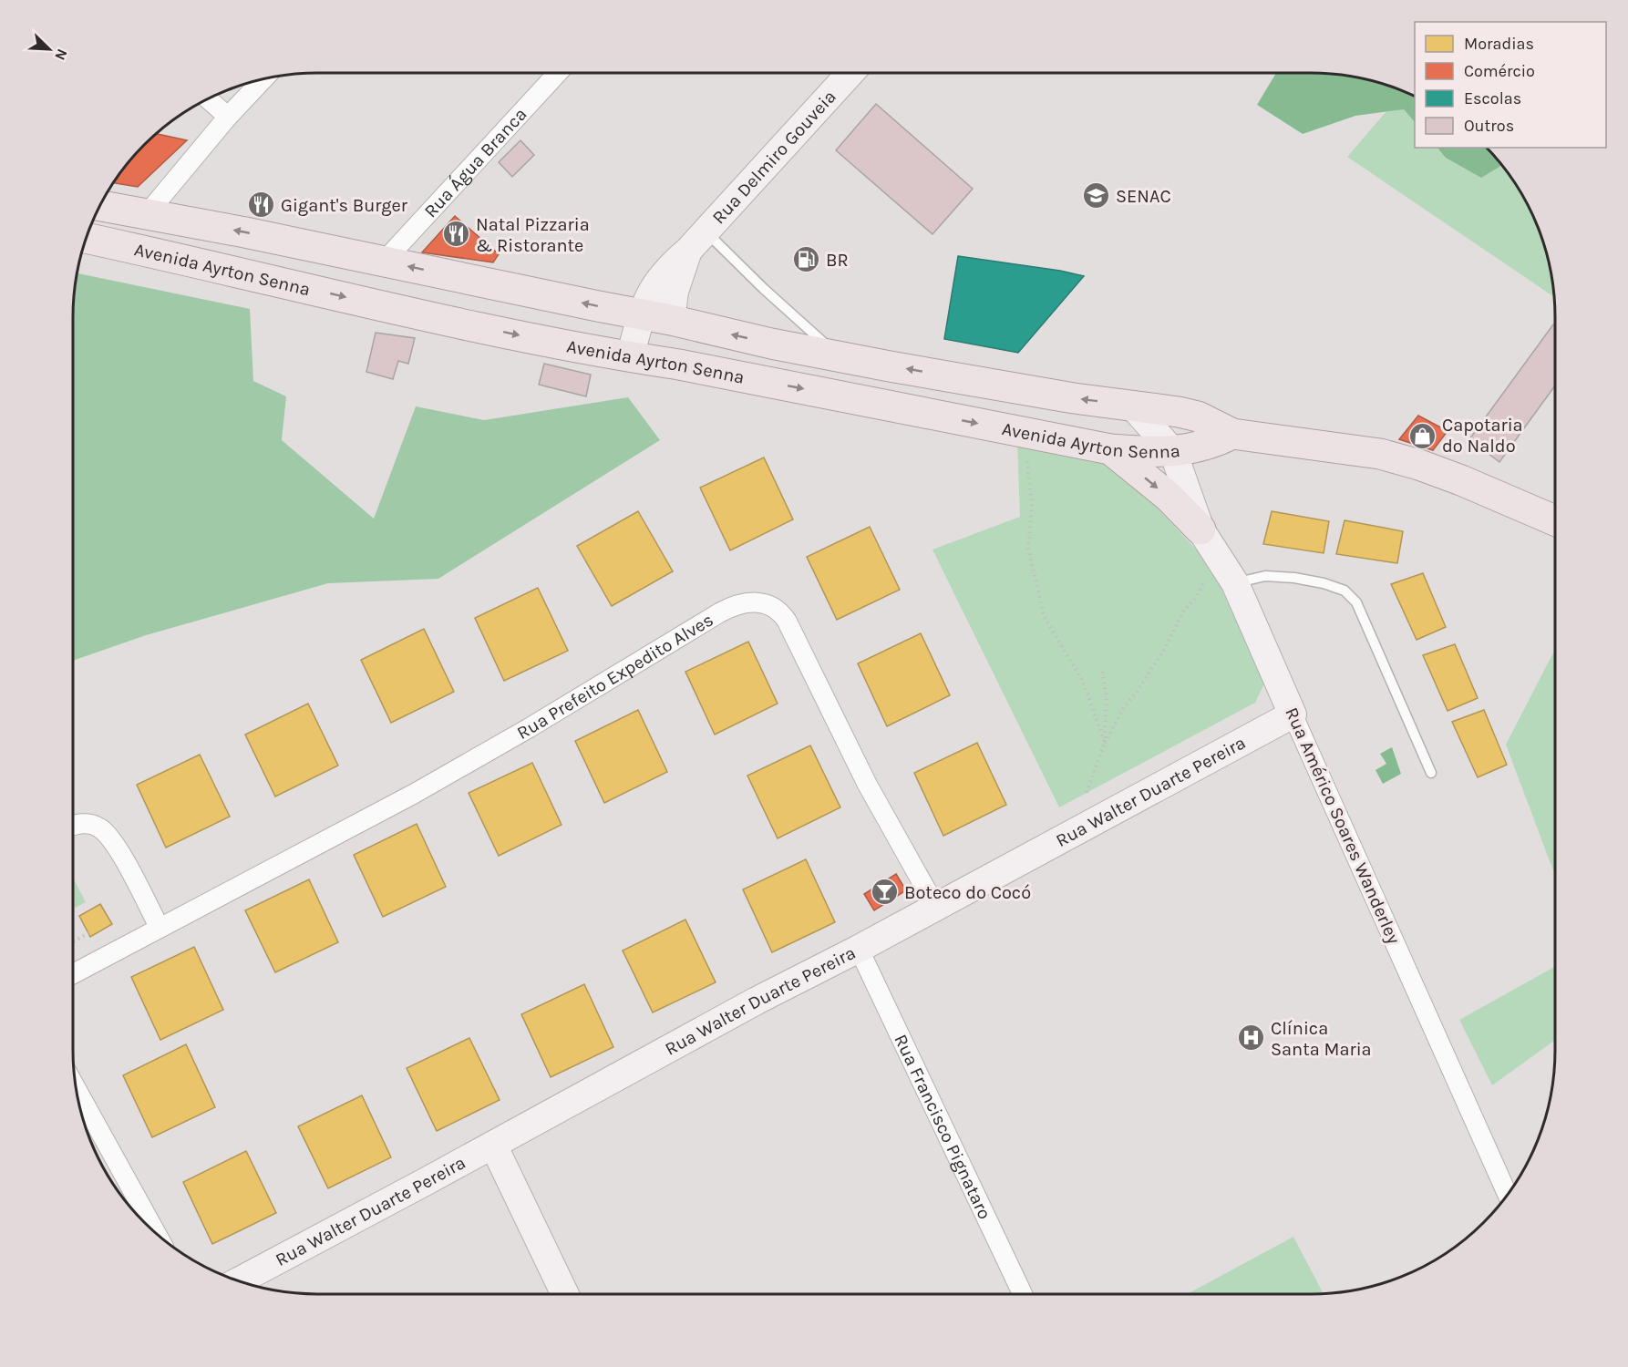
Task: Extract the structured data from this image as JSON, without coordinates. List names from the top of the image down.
{
  "streets": {
    "main road": [
      "Rua Delmiro Gouveia",
      "Avenida Ayrton Senna",
      "Rua Walter Duarte Pereira",
      "Rua Américo Soares Wanderley"
    ],
    "street": ["Rua Água Branca", "Rua Prefeito Expedito Alves", "Rua Francisco Pignataro"]
  },
  "crossings": [
    ["Rua Delmiro Gouveia", "Avenida Ayrton Senna"],
    ["Rua Água Branca", "Avenida Ayrton Senna"],
    ["Avenida Ayrton Senna", "Rua Américo Soares Wanderley"],
    ["Rua Prefeito Expedito Alves", "Rua Walter Duarte Pereira"],
    ["Rua Walter Duarte Pereira", "Rua Américo Soares Wanderley"],
    ["Rua Walter Duarte Pereira", "Rua Francisco Pignataro"]
  ],
  "places": {
    "school or university": ["SENAC"],
    "restaurant": ["Gigant's Burger", "Natal Pizzaria & Ristorante"],
    "fuel station": ["BR"],
    "shop": ["Capotaria do Naldo"],
    "bar": ["Boteco do Cocó"],
    "hospital": ["Clínica Santa Maria"]
  },
  "legend": [
    "Moradias",
    "Comércio",
    "Escolas",
    "Outros"
  ],
  "north": "bottom right"
}
